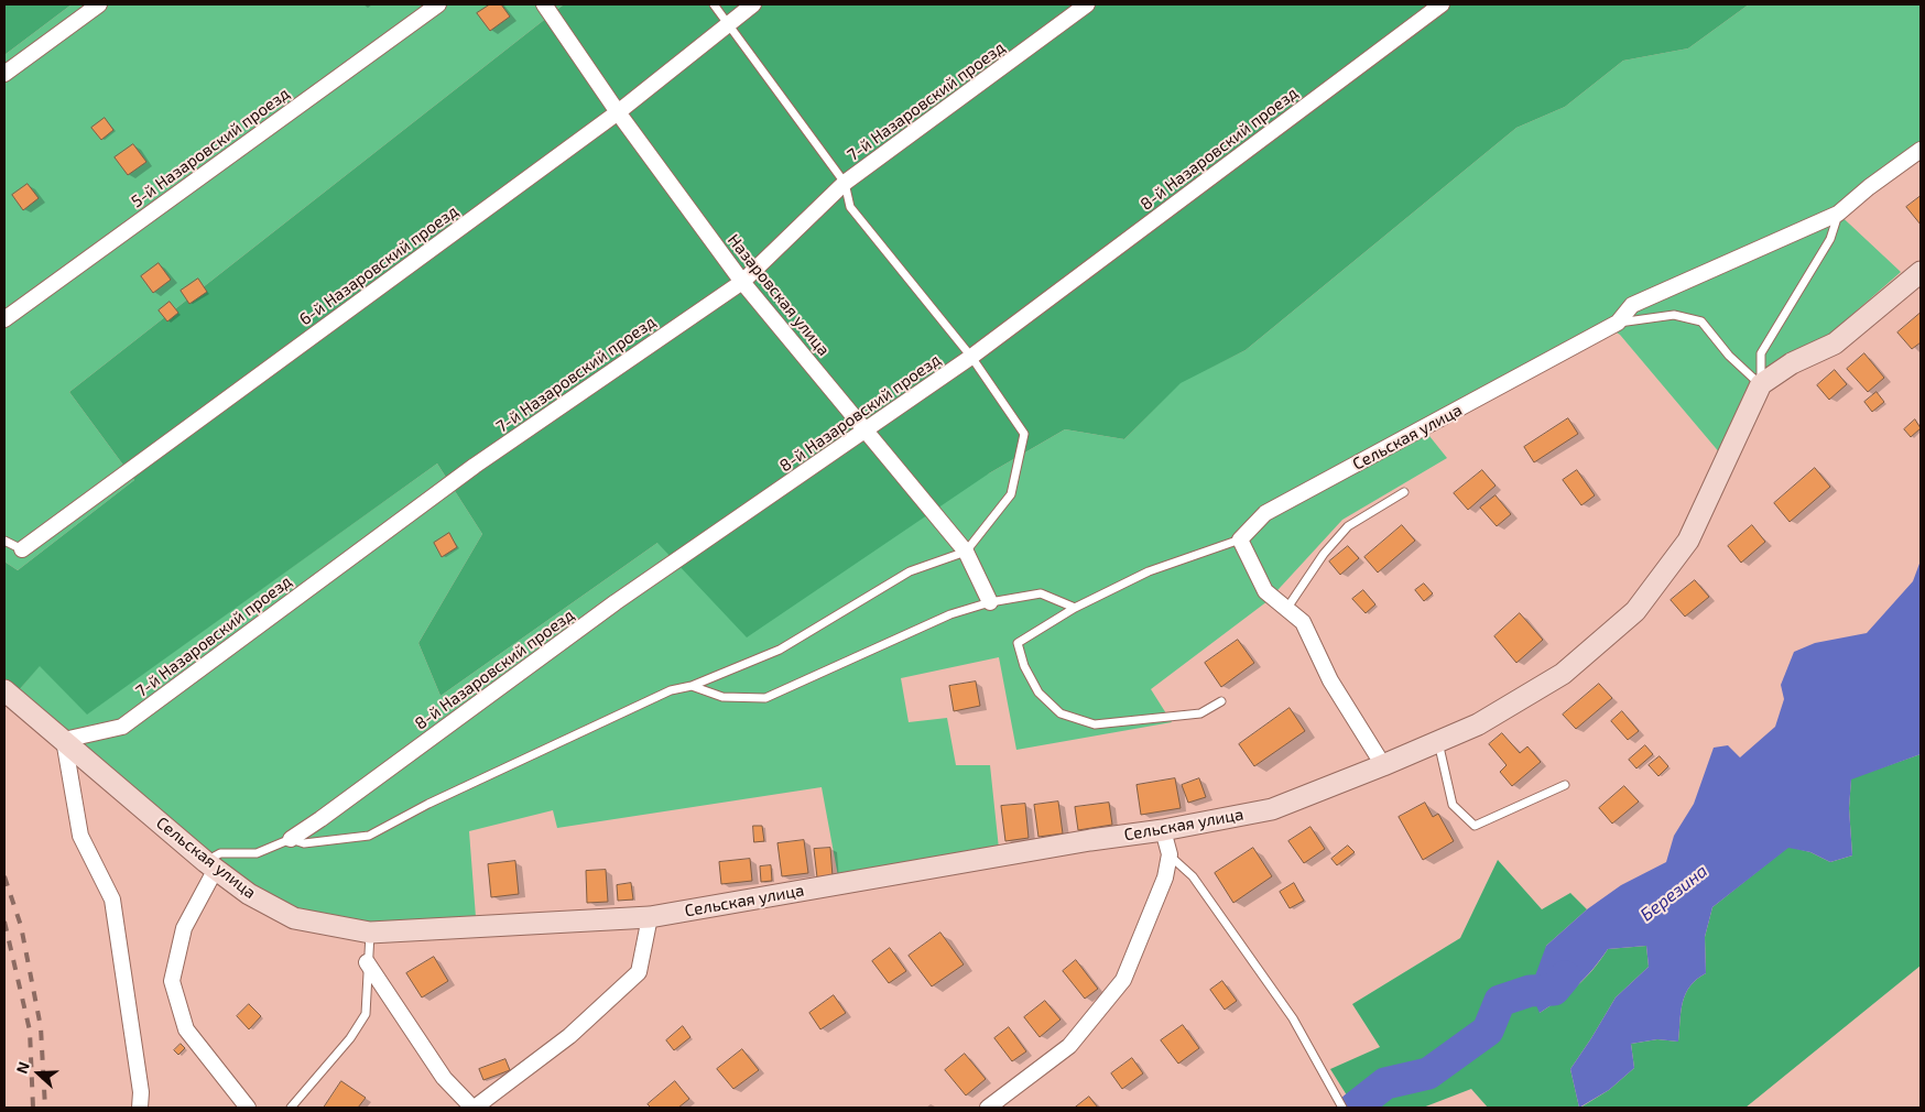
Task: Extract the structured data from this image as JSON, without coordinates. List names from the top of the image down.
{
  "streets": {
    "street": [
      "7-й Назаровский проезд",
      "5-й Назаровский проезд",
      "8-й Назаровский проезд",
      "6-й Назаровский проезд",
      "Назаровская улица",
      "Сельская улица"
    ]
  },
  "crossings": [
    ["7-й Назаровский проезд", "Назаровская улица"],
    ["7-й Назаровский проезд", "Сельская улица"],
    ["8-й Назаровский проезд", "Назаровская улица"],
    ["6-й Назаровский проезд", "Назаровская улица"]
  ],
  "water": ["Березина"],
  "north": "left"
}
